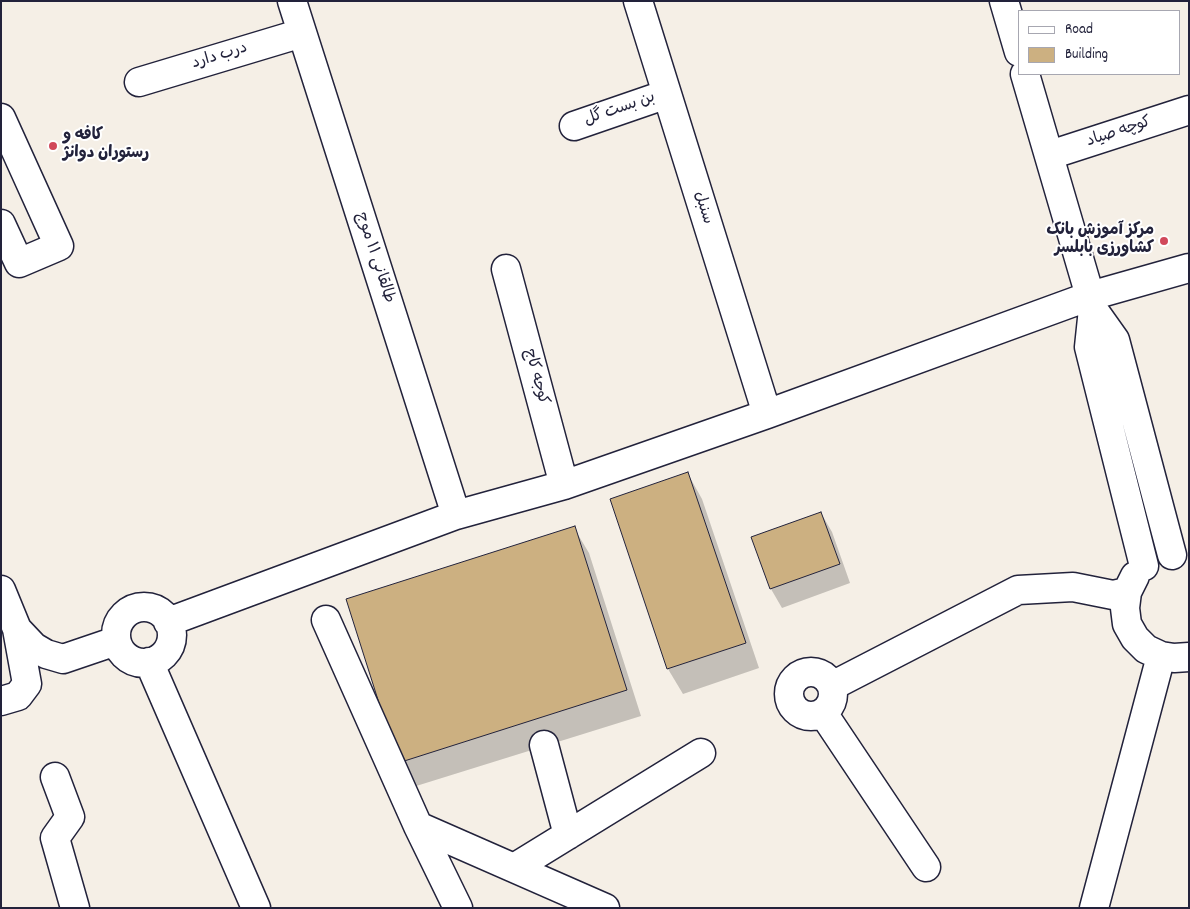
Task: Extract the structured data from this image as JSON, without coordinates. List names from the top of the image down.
{
  "streets": {
    "street": [
      "درب دارد",
      "بن بست گل",
      "کوچه صیاد",
      "سنبل",
      "طالقانی ۱۱ موج",
      "کوجه کاج"
    ]
  },
  "crossings": [
    ["درب دارد", "طالقانی ۱۱ موج"],
    ["بن بست گل", "سنبل"]
  ],
  "places": ["کافه و رستوران دوانژ", "مرکز آموزش بانک کشاورزی بابلسر"],
  "legend": ["Road", "Building"]
}
